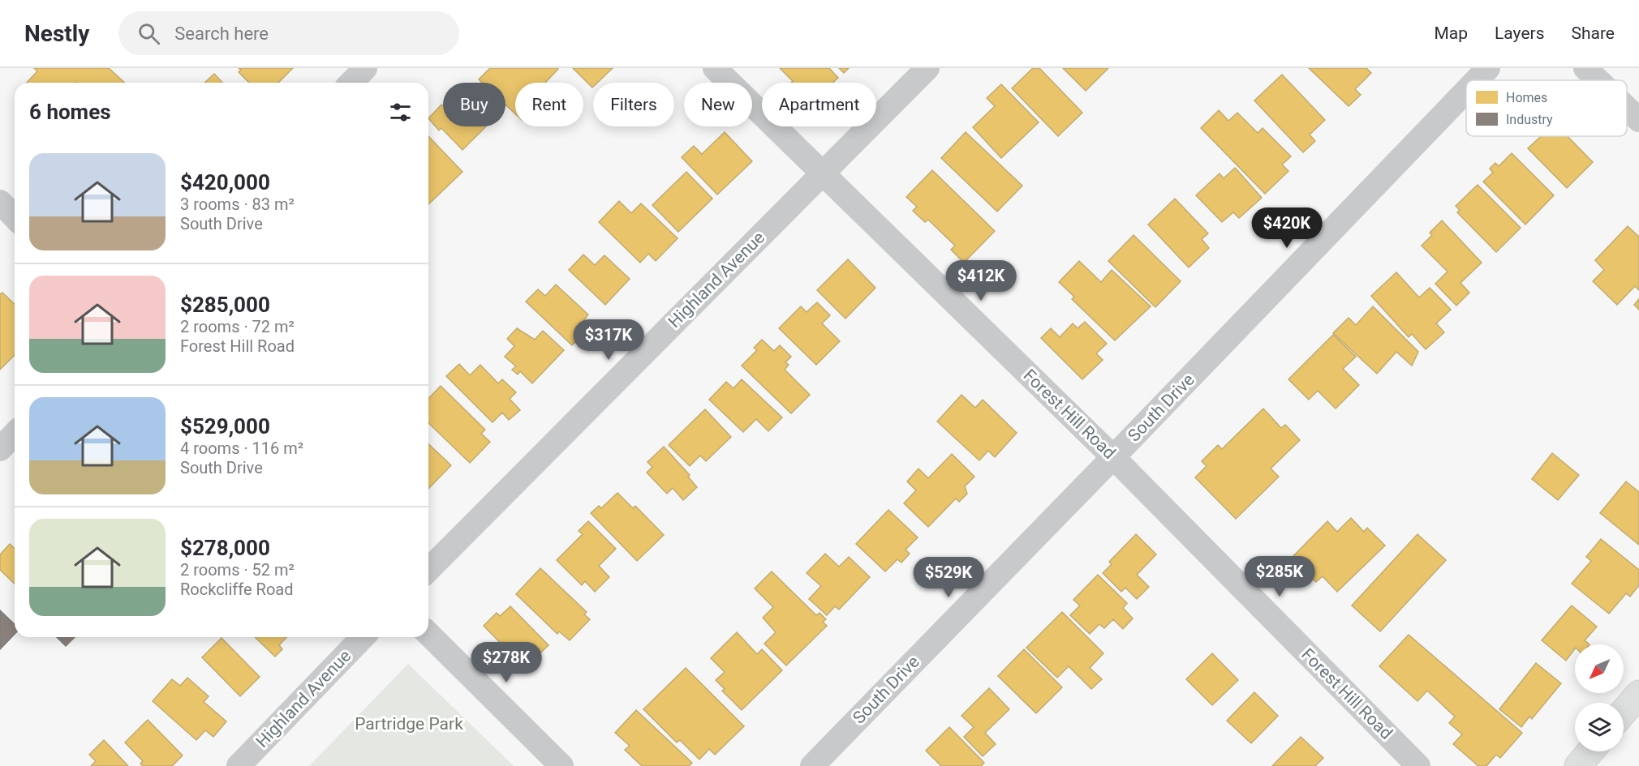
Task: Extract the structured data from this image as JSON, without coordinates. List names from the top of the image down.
{
  "streets": {
    "street": ["Highland Avenue", "South Drive", "Forest Hill Road"]
  },
  "crossings": [
    ["Highland Avenue", "Forest Hill Road"],
    ["South Drive", "Forest Hill Road"]
  ],
  "parks": ["Partridge Park"],
  "legend": ["Homes", "Industry"],
  "north": "bottom left",
  "page": {
    "header": "Nestly",
    "search": "Search here",
    "nav": ["Map", "Layers", "Share"],
    "chip": [
      "Buy",
      "Rent",
      "Filters",
      "New",
      "Apartment"
    ],
    "heading": "6 homes",
    "list": [
      {
        "name": "$420,000",
        "note": "3 rooms · 83 m² · South Drive"
      },
      {
        "name": "$285,000",
        "note": "2 rooms · 72 m² · Forest Hill Road"
      },
      {
        "name": "$529,000",
        "note": "4 rooms · 116 m² · South Drive"
      },
      {
        "name": "$278,000",
        "note": "2 rooms · 52 m² · Rockcliffe Road"
      }
    ],
    "price": [
      "$420K",
      "$412K",
      "$317K",
      "$285K",
      "$529K",
      "$278K"
    ]
  }
}
